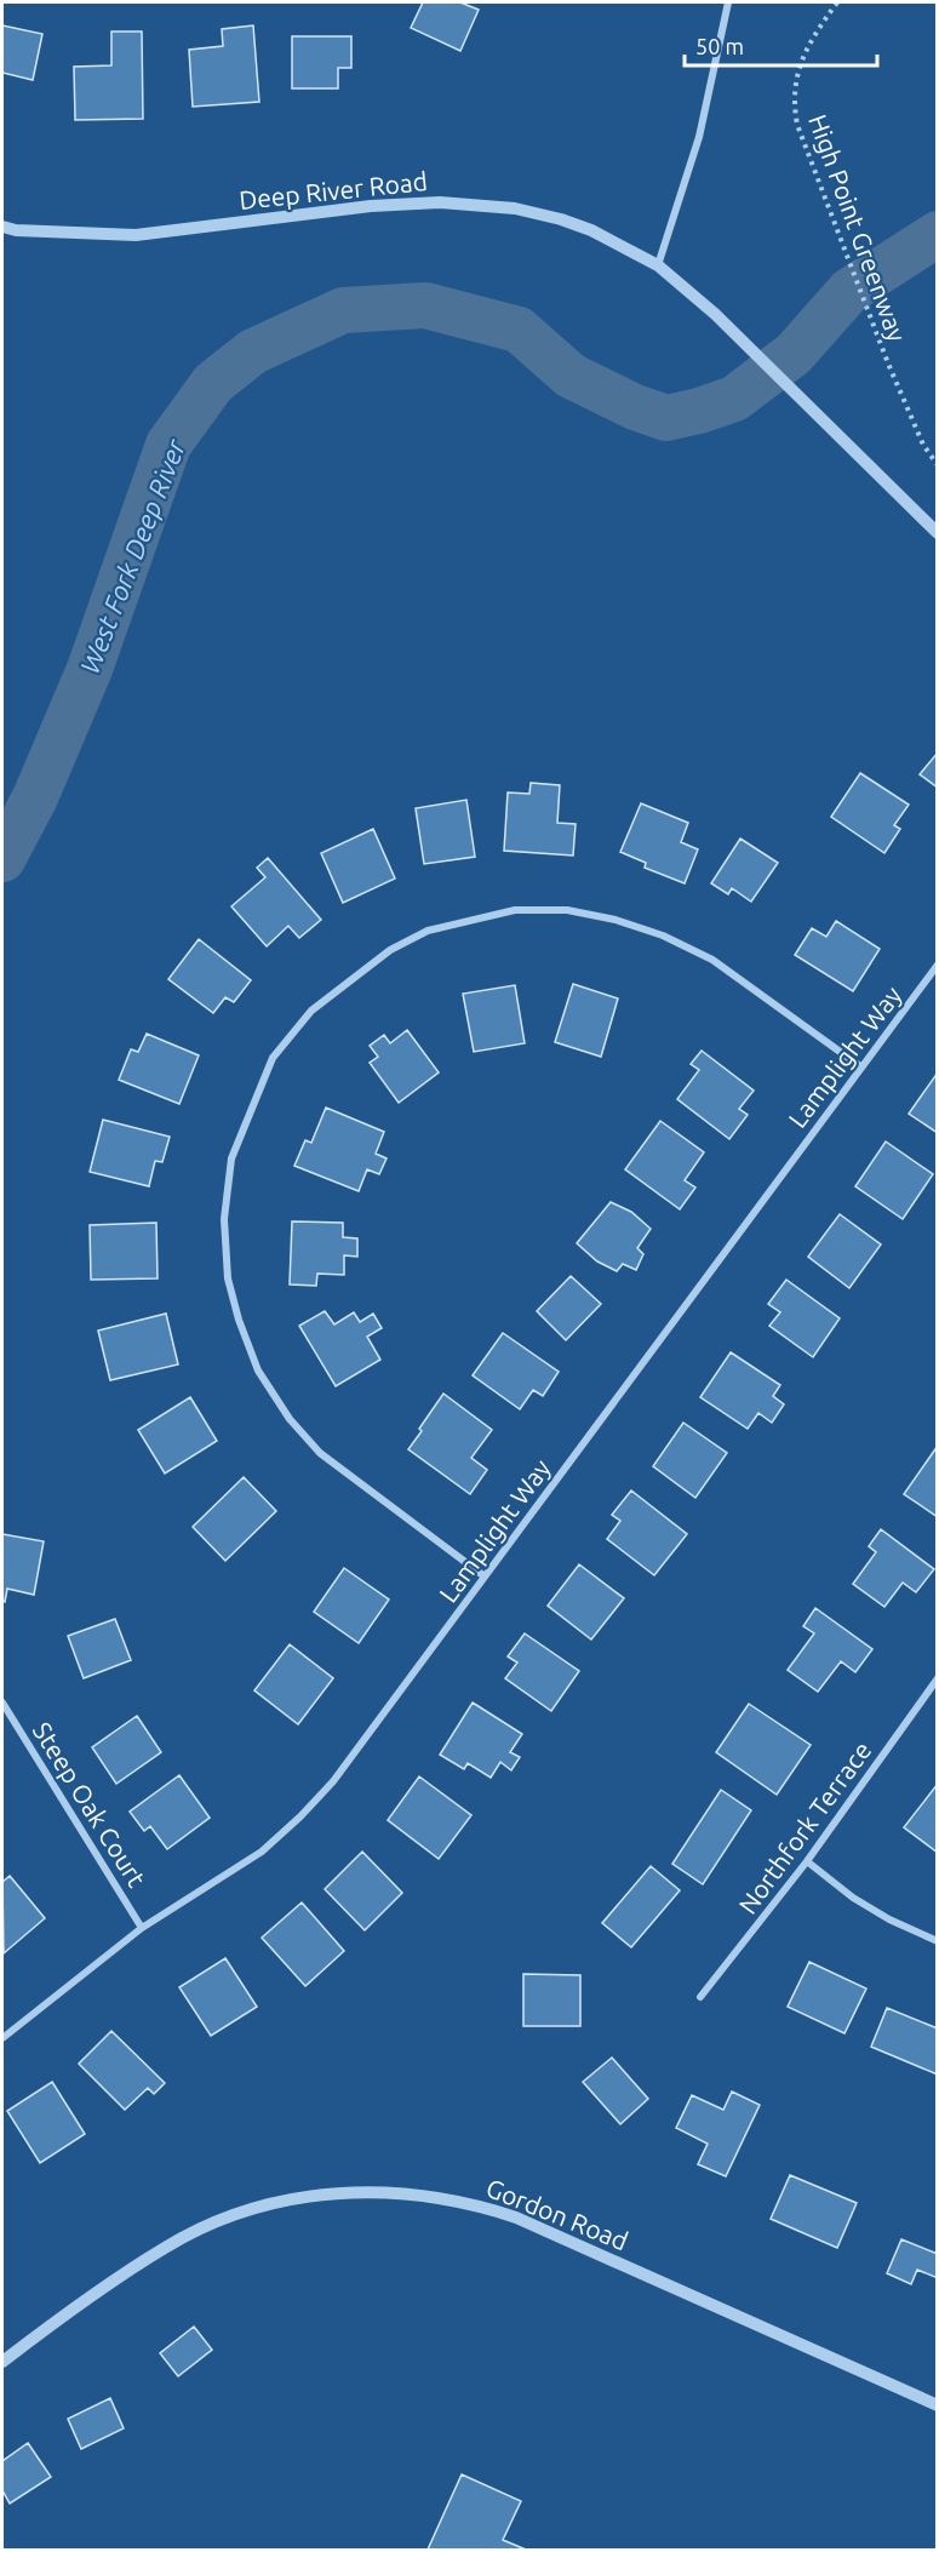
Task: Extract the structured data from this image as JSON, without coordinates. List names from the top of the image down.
{
  "streets": {
    "street": [
      "Deep River Road",
      "Lamplight Way",
      "Steep Oak Court",
      "Northfork Terrace",
      "Gordon Road"
    ],
    "path": ["High Point Greenway"]
  },
  "crossings": [
    ["Lamplight Way", "Steep Oak Court"]
  ],
  "water": ["West Fork Deep River"],
  "scale_bar": "50 m"
}
